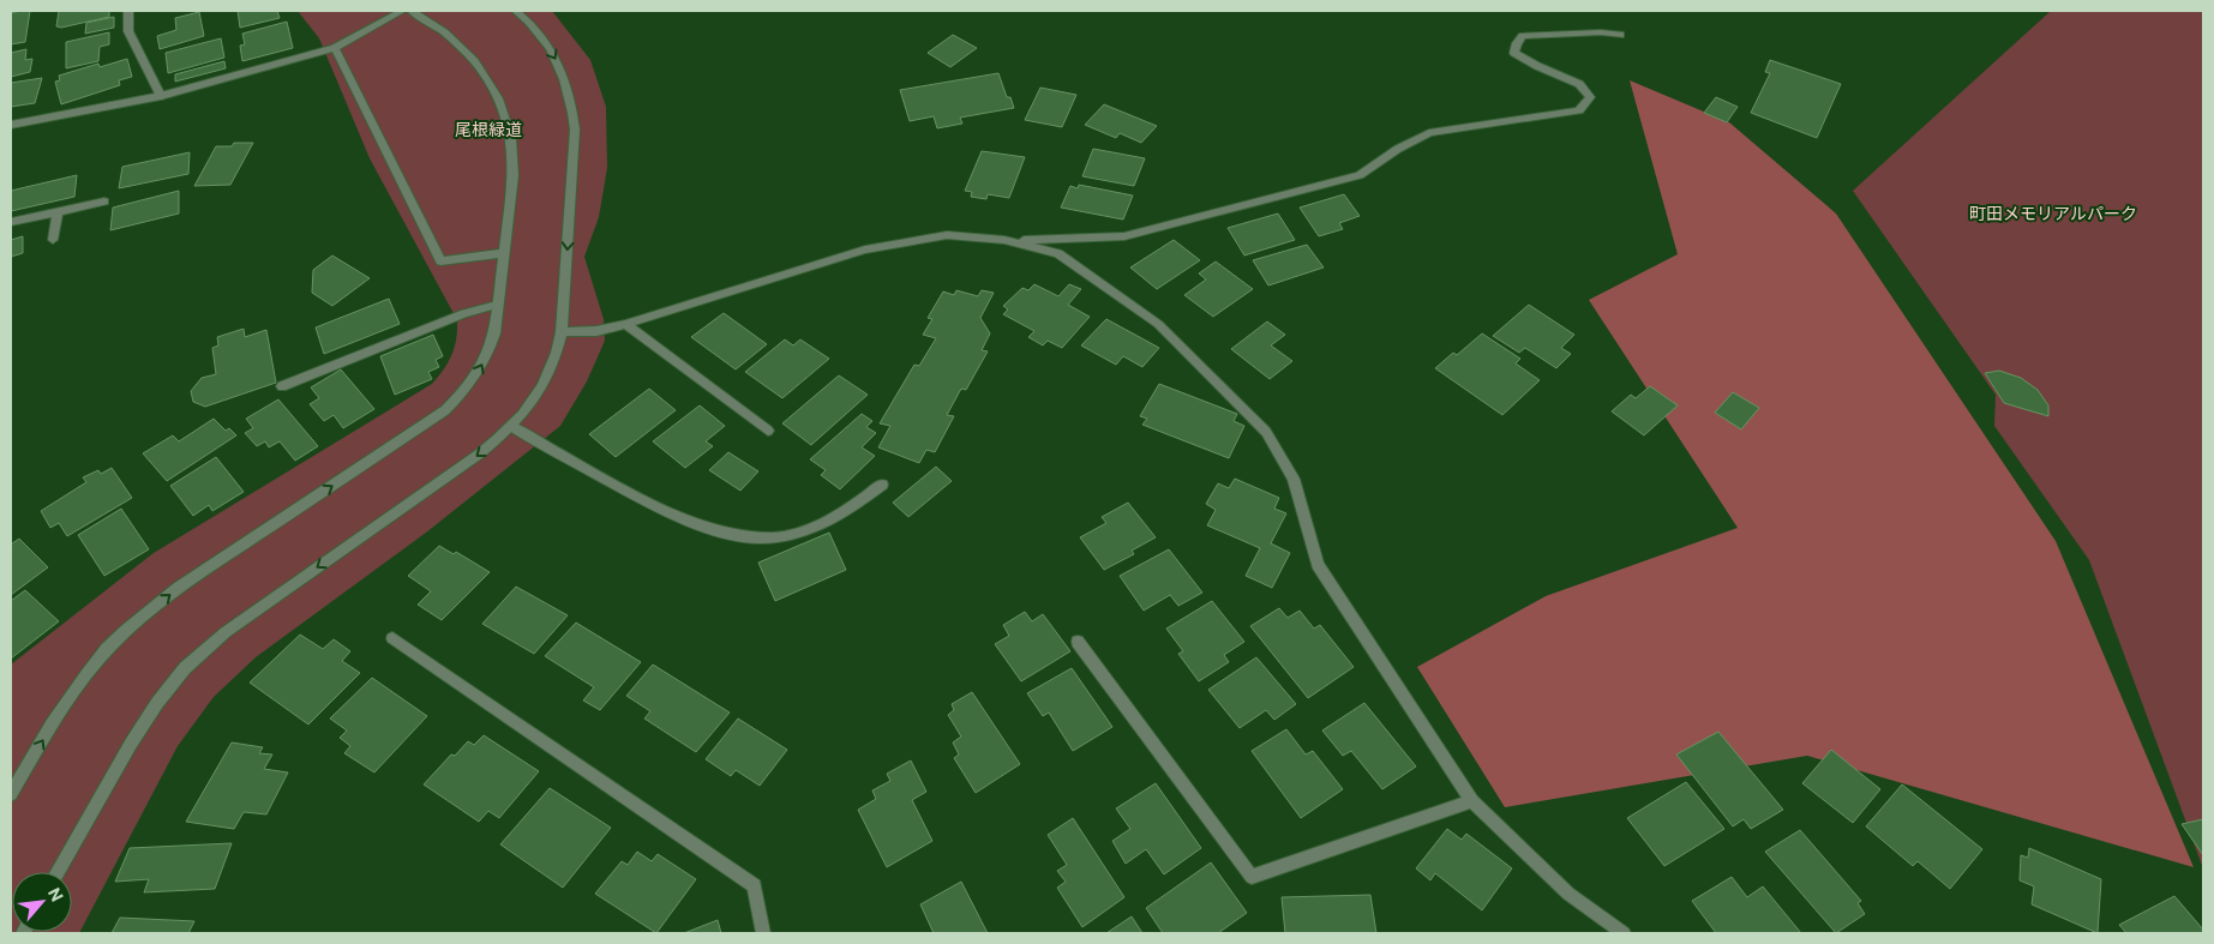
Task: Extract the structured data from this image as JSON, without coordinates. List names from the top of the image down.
{
  "parks": ["尾根緑道", "町田メモリアルパーク"],
  "north": "top right"
}
